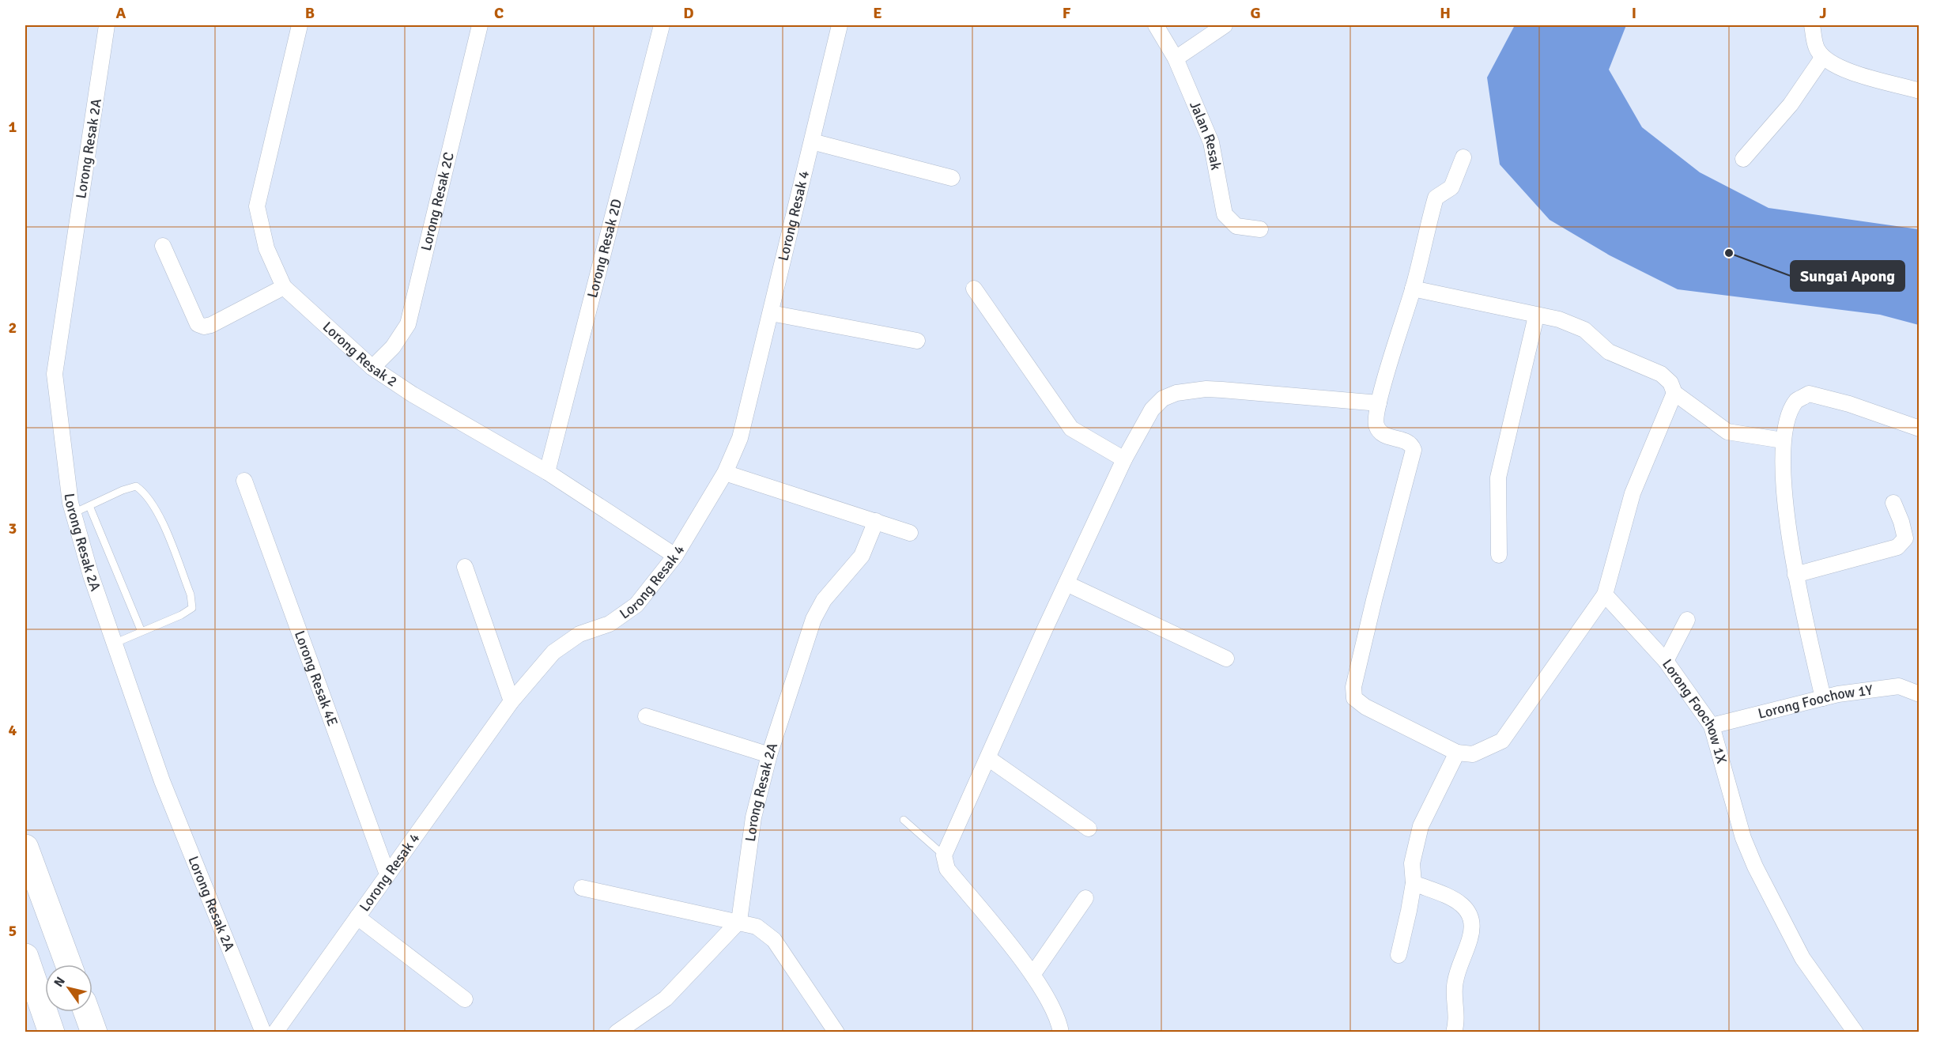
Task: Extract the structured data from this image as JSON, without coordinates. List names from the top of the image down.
{
  "streets": {
    "street": [
      "Jalan Resak",
      "Lorong Resak 2A",
      "Lorong Resak 2C",
      "Lorong Resak 4",
      "Lorong Resak 2D",
      "Lorong Resak 2",
      "Lorong Resak 4E",
      "Lorong Foochow 1Y",
      "Lorong Foochow 1X"
    ]
  },
  "crossings": [
    ["Lorong Resak 2C", "Lorong Resak 2"],
    ["Lorong Resak 4", "Lorong Resak 2"],
    ["Lorong Resak 4", "Lorong Resak 4E"],
    ["Lorong Resak 2D", "Lorong Resak 2"],
    ["Lorong Foochow 1Y", "Lorong Foochow 1X"]
  ],
  "places": ["Sungai Apong"],
  "north": "top left",
  "grid": {
    "columns": [
      "A",
      "B",
      "C",
      "D",
      "E",
      "F",
      "G",
      "H",
      "I",
      "J"
    ],
    "rows": [
      "1",
      "2",
      "3",
      "4",
      "5"
    ]
  }
}
